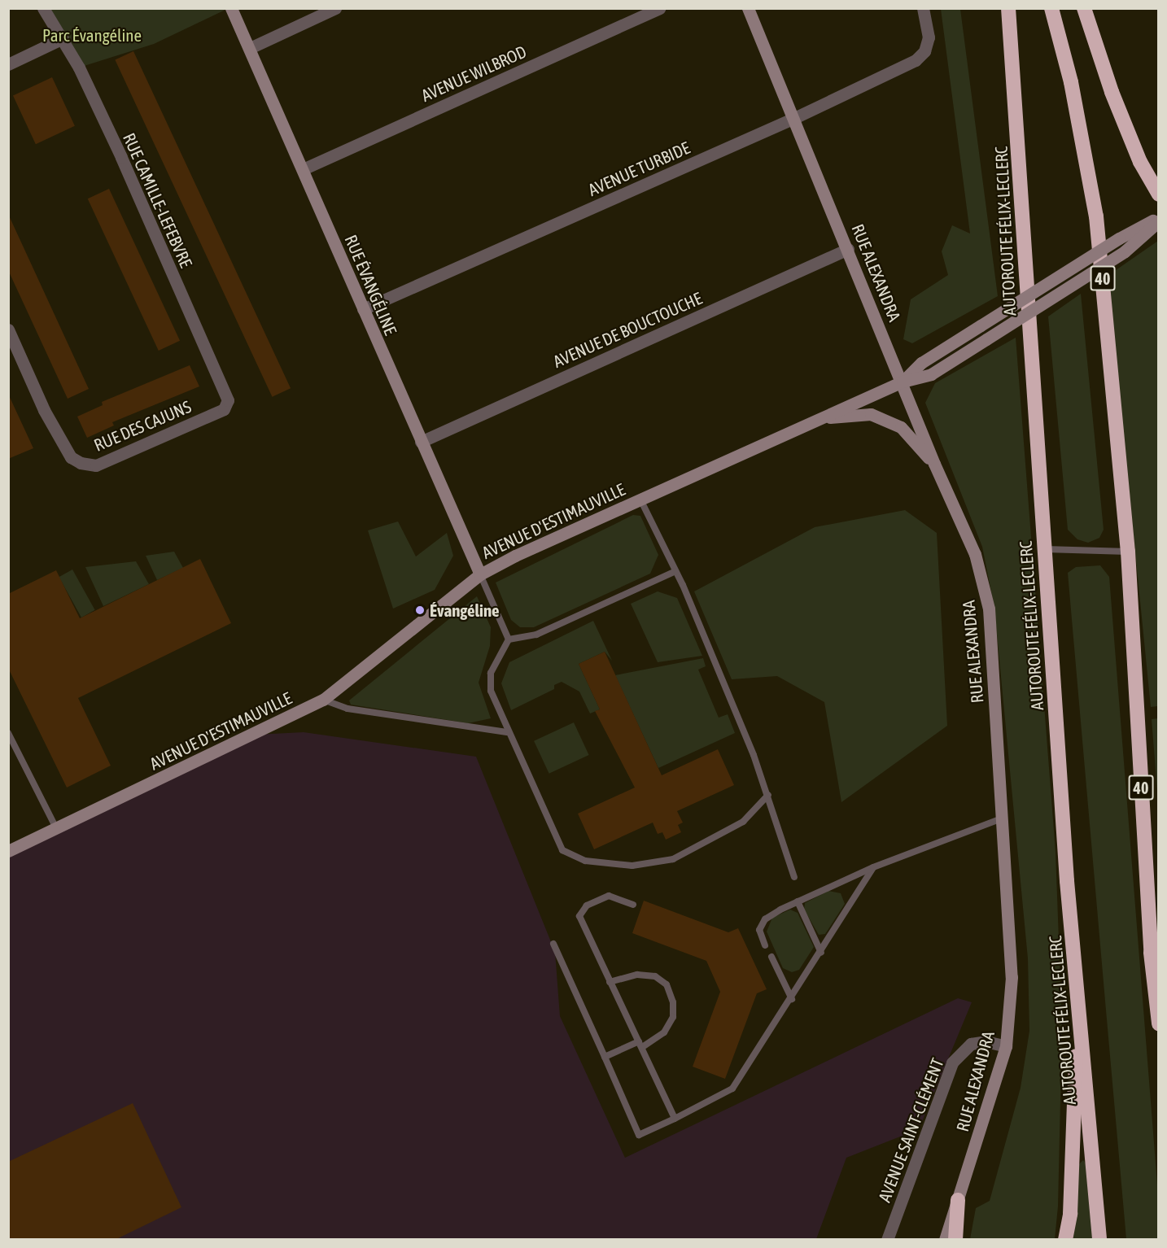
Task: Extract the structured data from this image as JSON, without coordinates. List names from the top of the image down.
{
  "streets": {
    "highway": ["AUTOROUTE FÉLIX-LECLERC", "40"],
    "main road": ["RUE ALEXANDRA", "RUE ÉVANGÉLINE", "AVENUE D'ESTIMAUVILLE"],
    "street": [
      "AVENUE WILBROD",
      "AVENUE TURBIDE",
      "RUE CAMILLE-LEFEBVRE",
      "AVENUE DE BOUCTOUCHE",
      "RUE DES CAJUNS",
      "AVENUE SAINT-CLÉMENT"
    ]
  },
  "crossings": [
    ["AVENUE WILBROD", "RUE ÉVANGÉLINE"],
    ["AVENUE TURBIDE", "RUE ALEXANDRA"],
    ["AVENUE TURBIDE", "RUE ÉVANGÉLINE"],
    ["RUE CAMILLE-LEFEBVRE", "RUE DES CAJUNS"],
    ["RUE ALEXANDRA", "AVENUE DE BOUCTOUCHE"],
    ["RUE ALEXANDRA", "AVENUE D'ESTIMAUVILLE"],
    ["RUE ALEXANDRA", "AVENUE SAINT-CLÉMENT"],
    ["RUE ÉVANGÉLINE", "AVENUE DE BOUCTOUCHE"],
    ["RUE ÉVANGÉLINE", "AVENUE D'ESTIMAUVILLE"]
  ],
  "parks": ["Parc Évangéline"],
  "places": ["Évangéline"]
}
